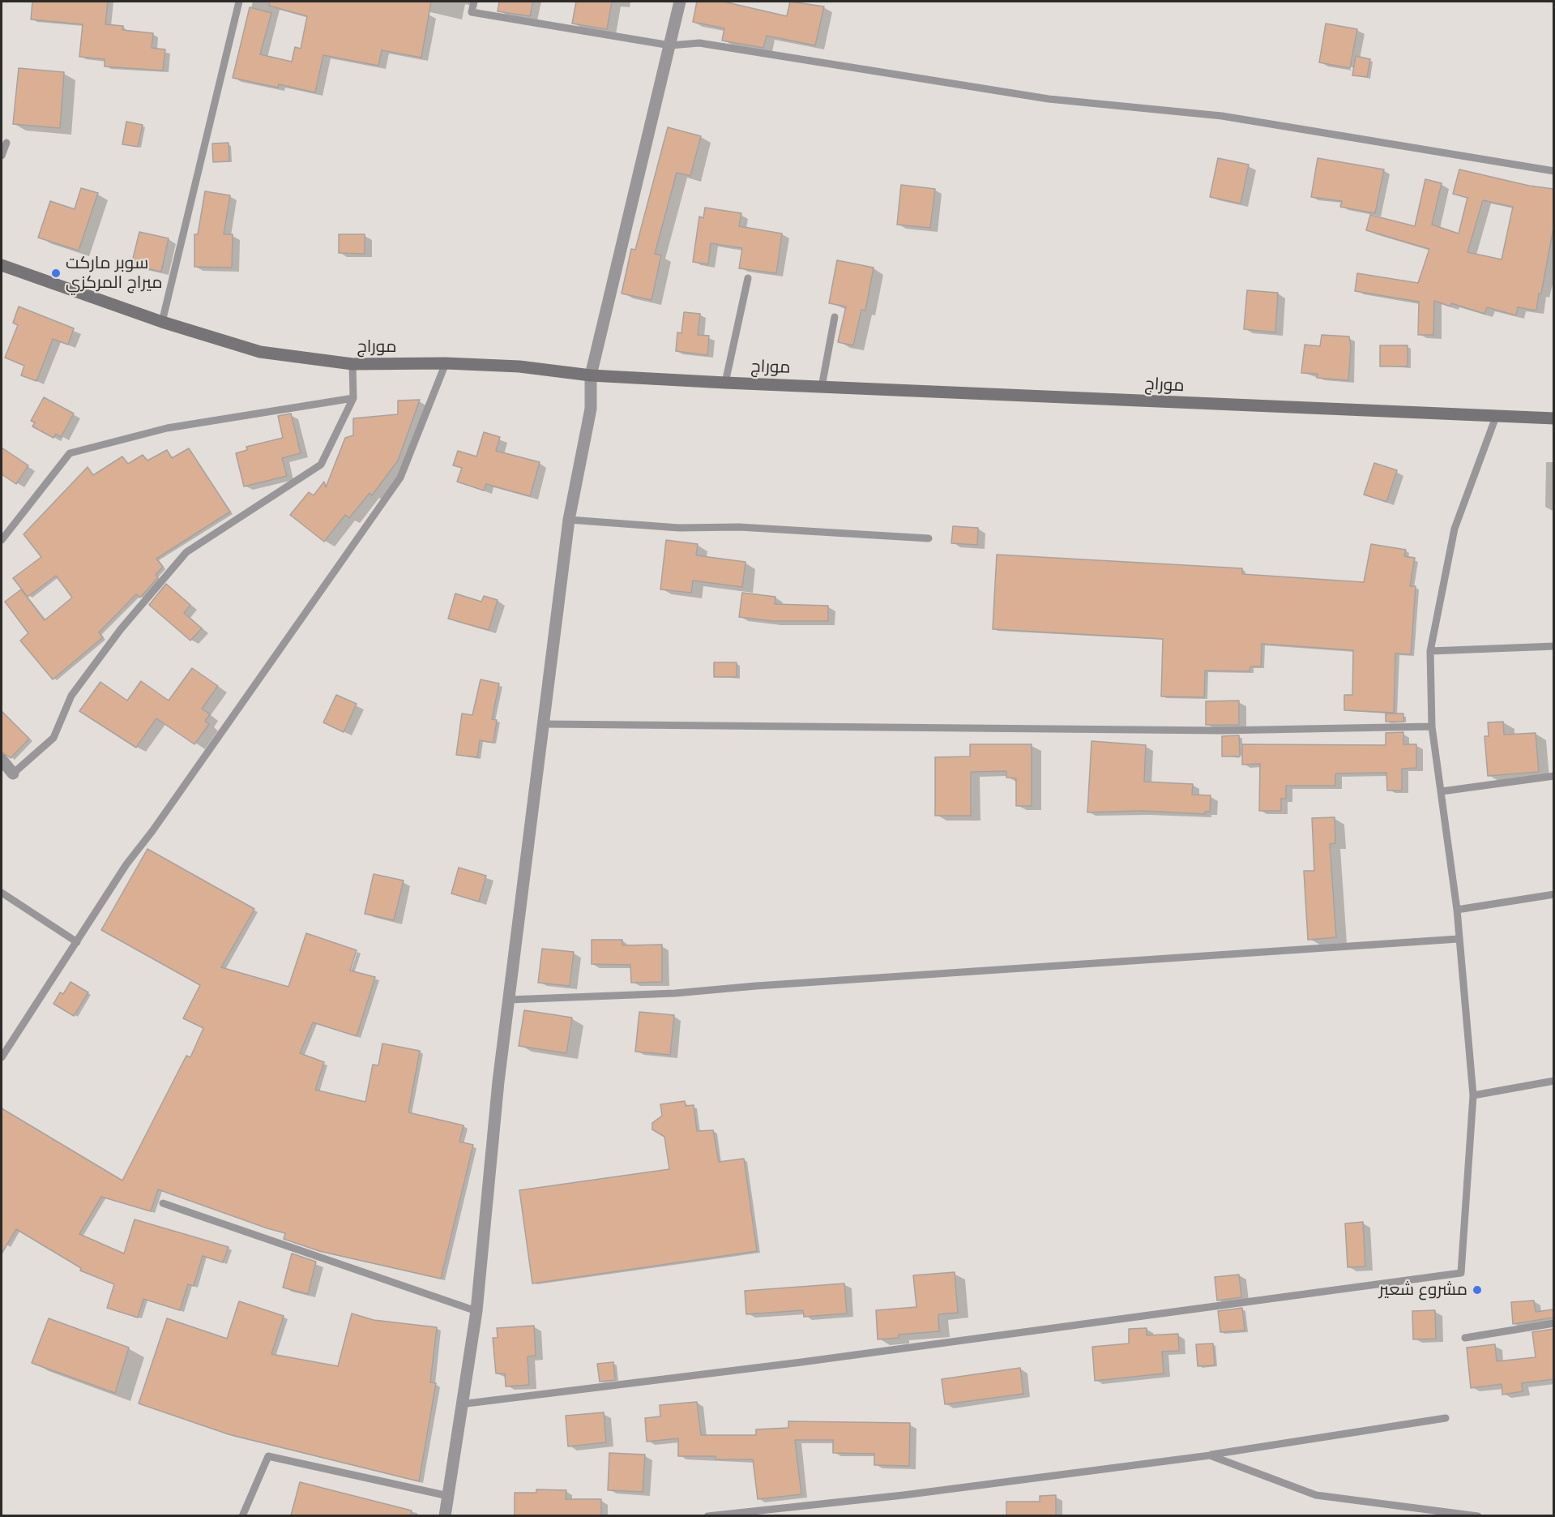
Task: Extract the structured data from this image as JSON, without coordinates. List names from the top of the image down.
{
  "streets": {
    "main road": ["موراج"]
  },
  "places": ["سوبر ماركت ميراج المركزي", "مشروع شعير"]
}
